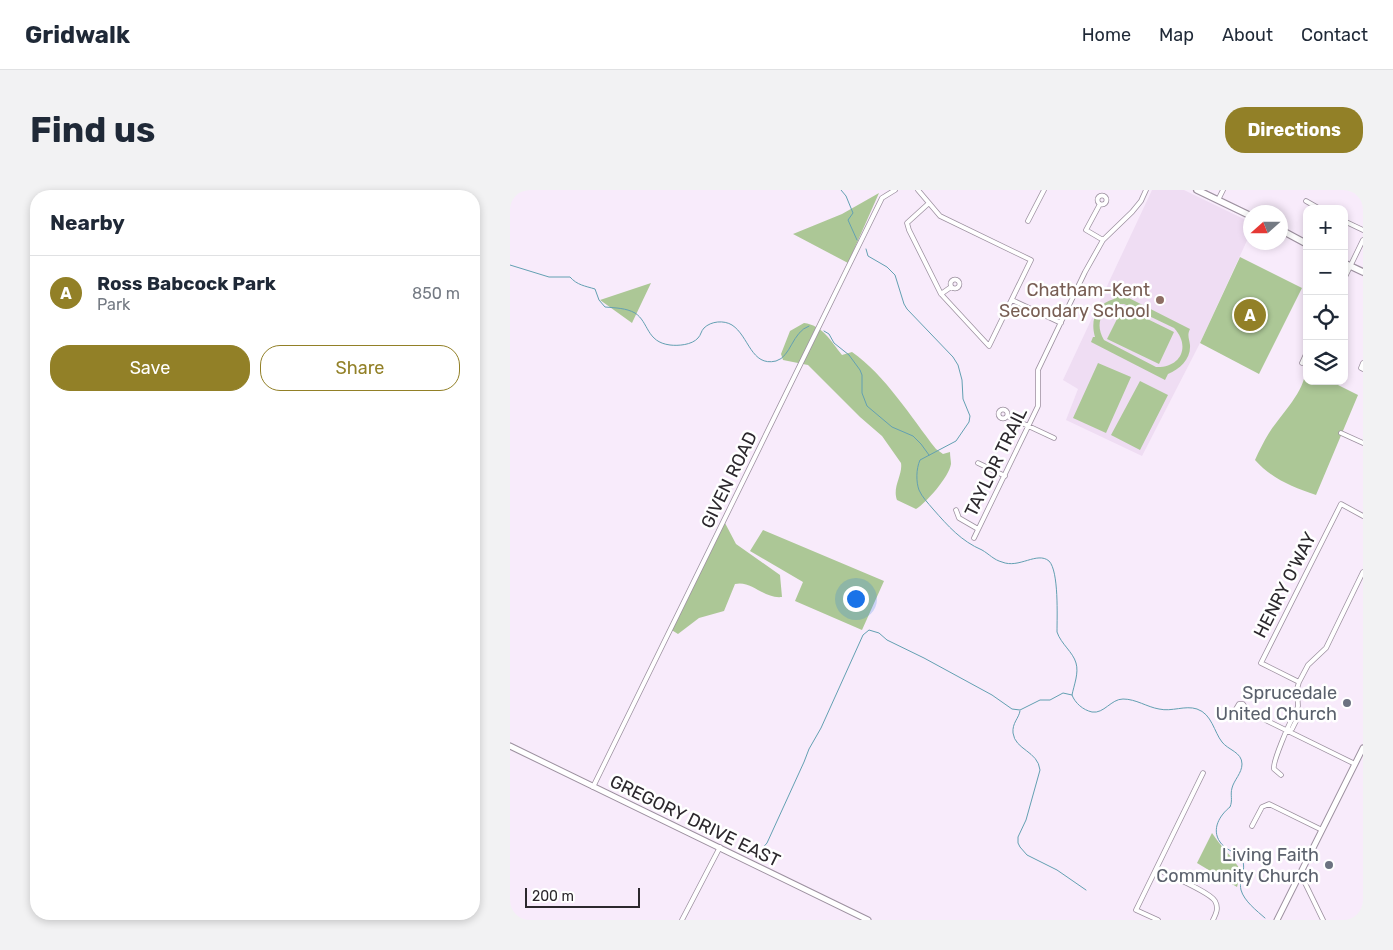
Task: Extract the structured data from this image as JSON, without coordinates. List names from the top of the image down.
{
  "streets": {
    "street": [
      "TAYLOR TRAIL",
      "GIVEN ROAD",
      "HENRY O'WAY",
      "GREGORY DRIVE EAST"
    ]
  },
  "crossings": [
    ["GIVEN ROAD", "GREGORY DRIVE EAST"]
  ],
  "places": ["Chatham-Kent Secondary School", "Sprucedale United Church", "Living Faith Community Church"],
  "scale_bar": "200 m",
  "north": "left",
  "page": {
    "header": "Gridwalk",
    "nav": [
      "Home",
      "Map",
      "About",
      "Contact"
    ],
    "buttons": [
      "Directions",
      ["Save", "Share"]
    ],
    "title": "Find us",
    "heading": "Nearby",
    "map_buttons": ["+", "−"],
    "list": [
      {
        "mark": "A",
        "name": "Ross Babcock Park",
        "note": "Park",
        "value": "850 m"
      }
    ],
    "pins": "A",
    "scale": "200 m"
  }
}
